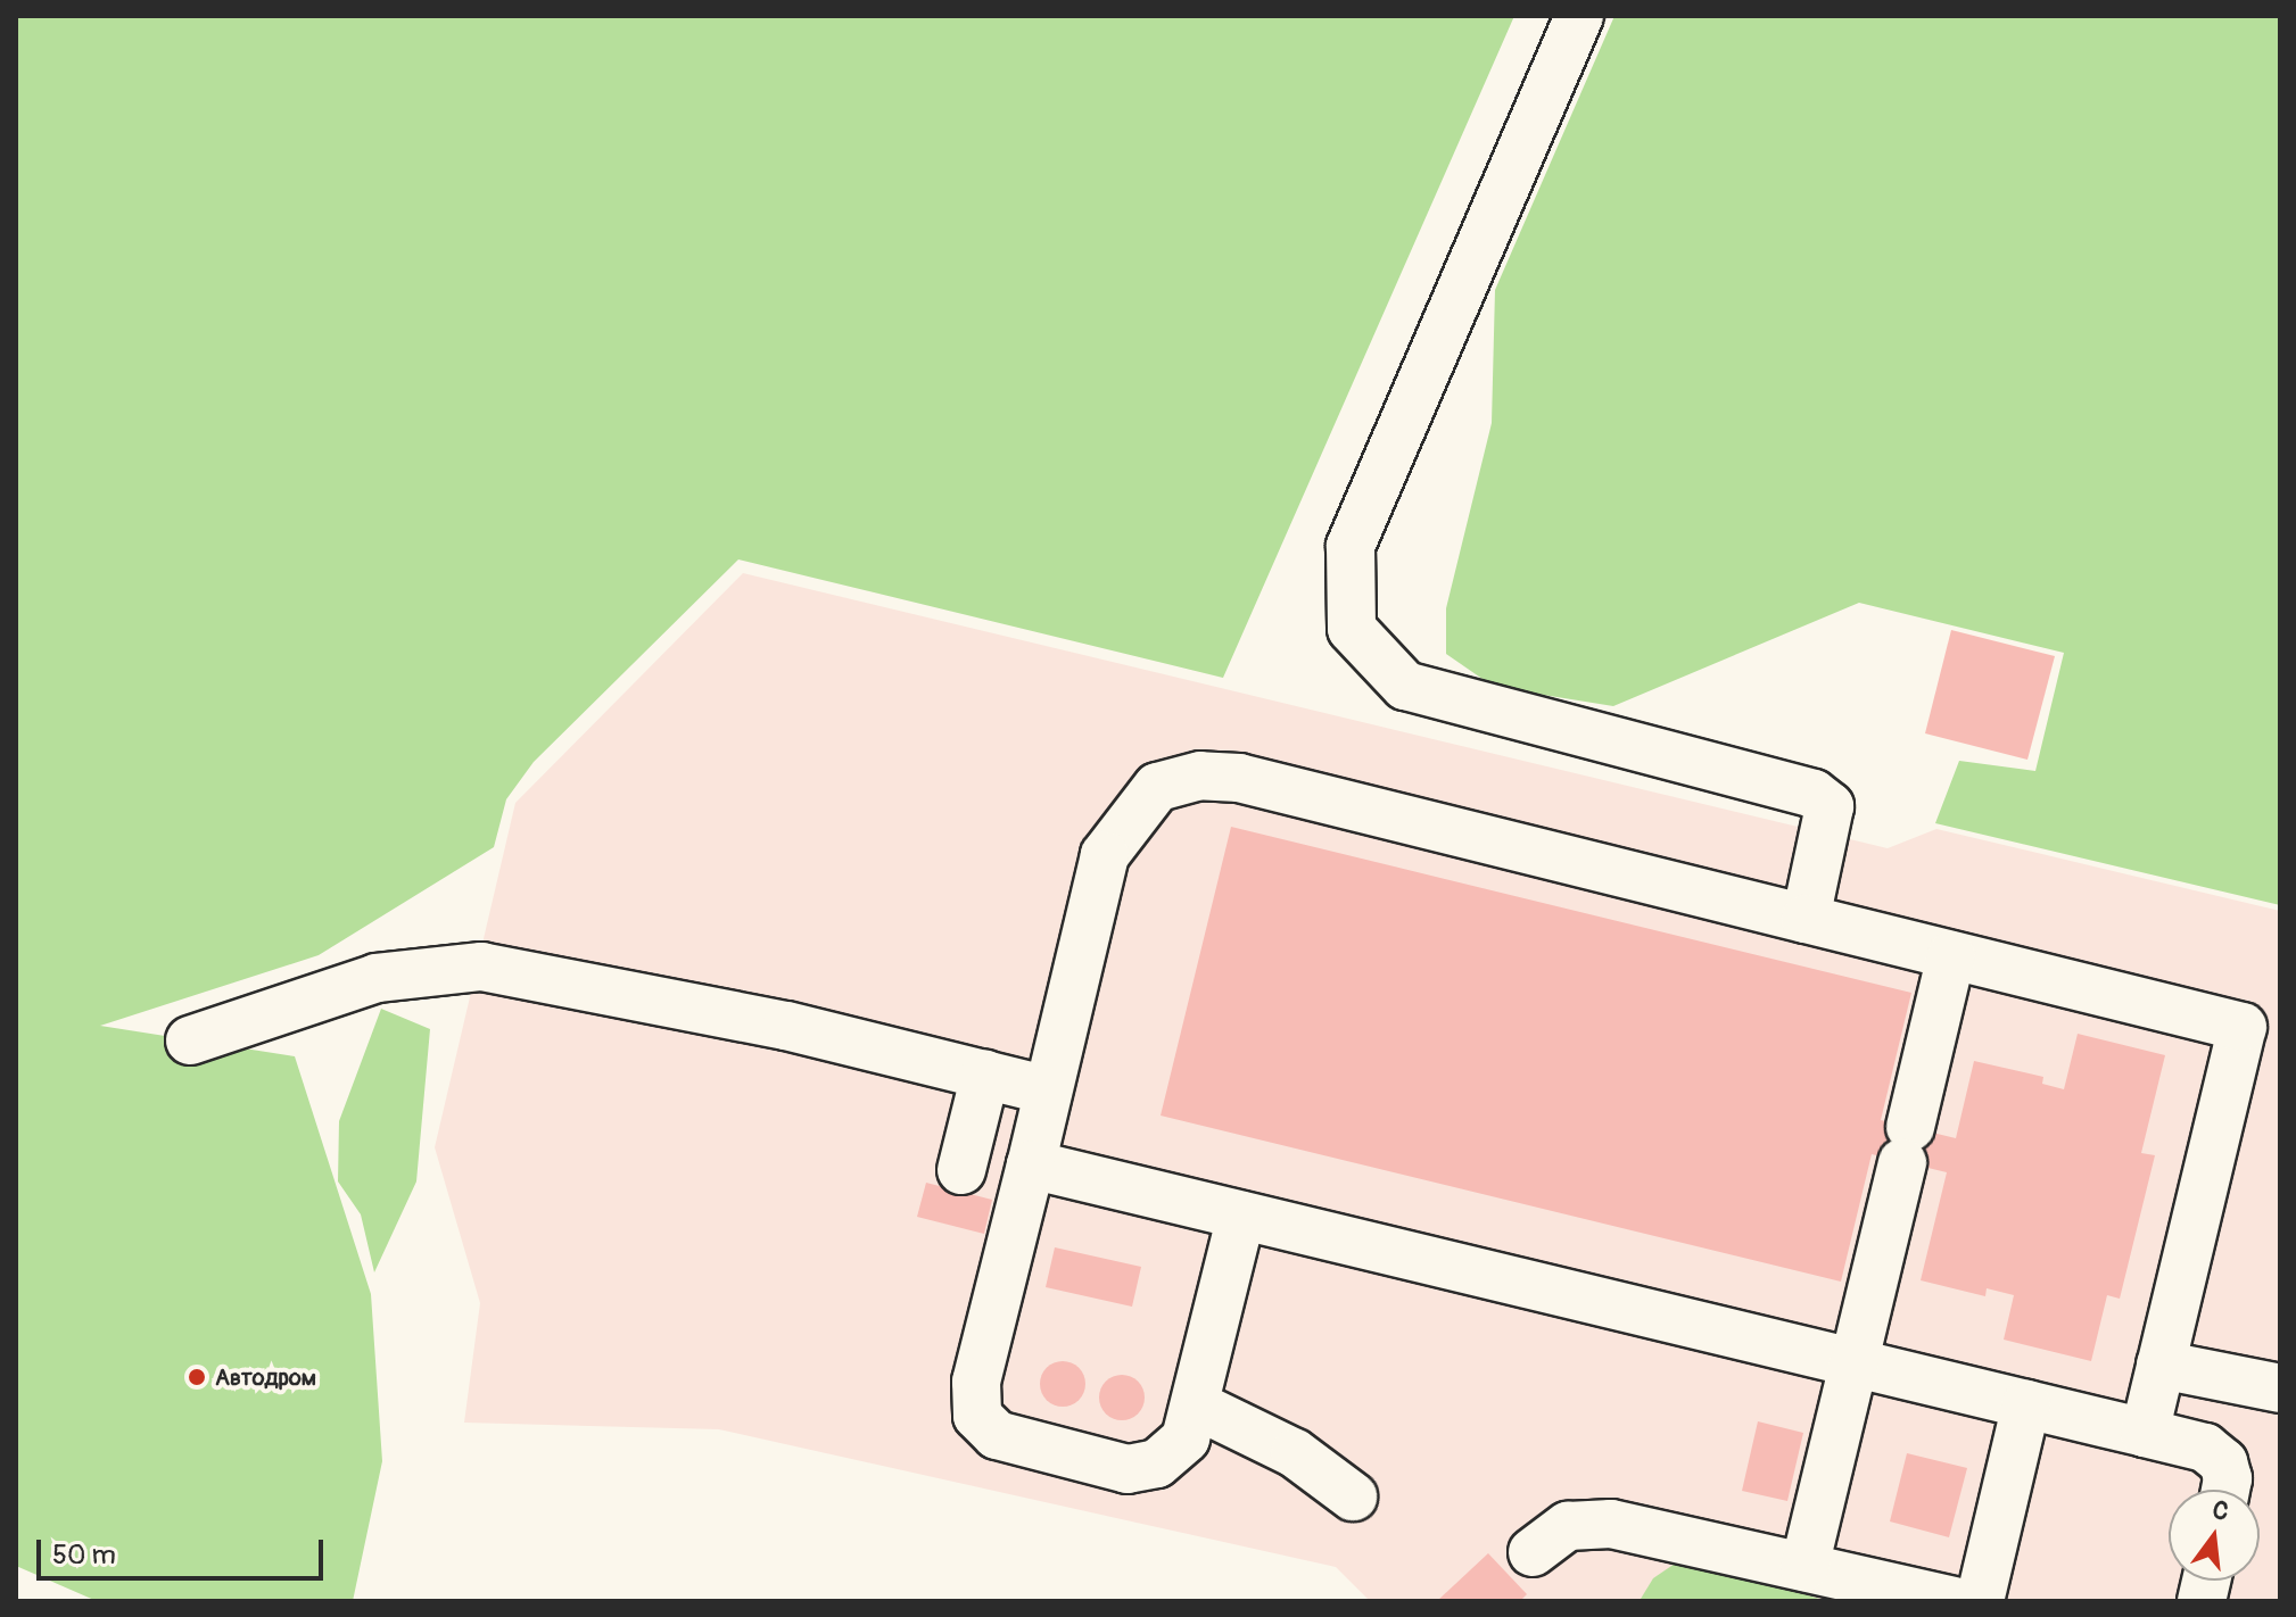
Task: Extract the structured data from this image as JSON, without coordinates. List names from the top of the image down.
{
  "places": ["Автодром"],
  "scale_bar": "50 m",
  "north": "top"
}
